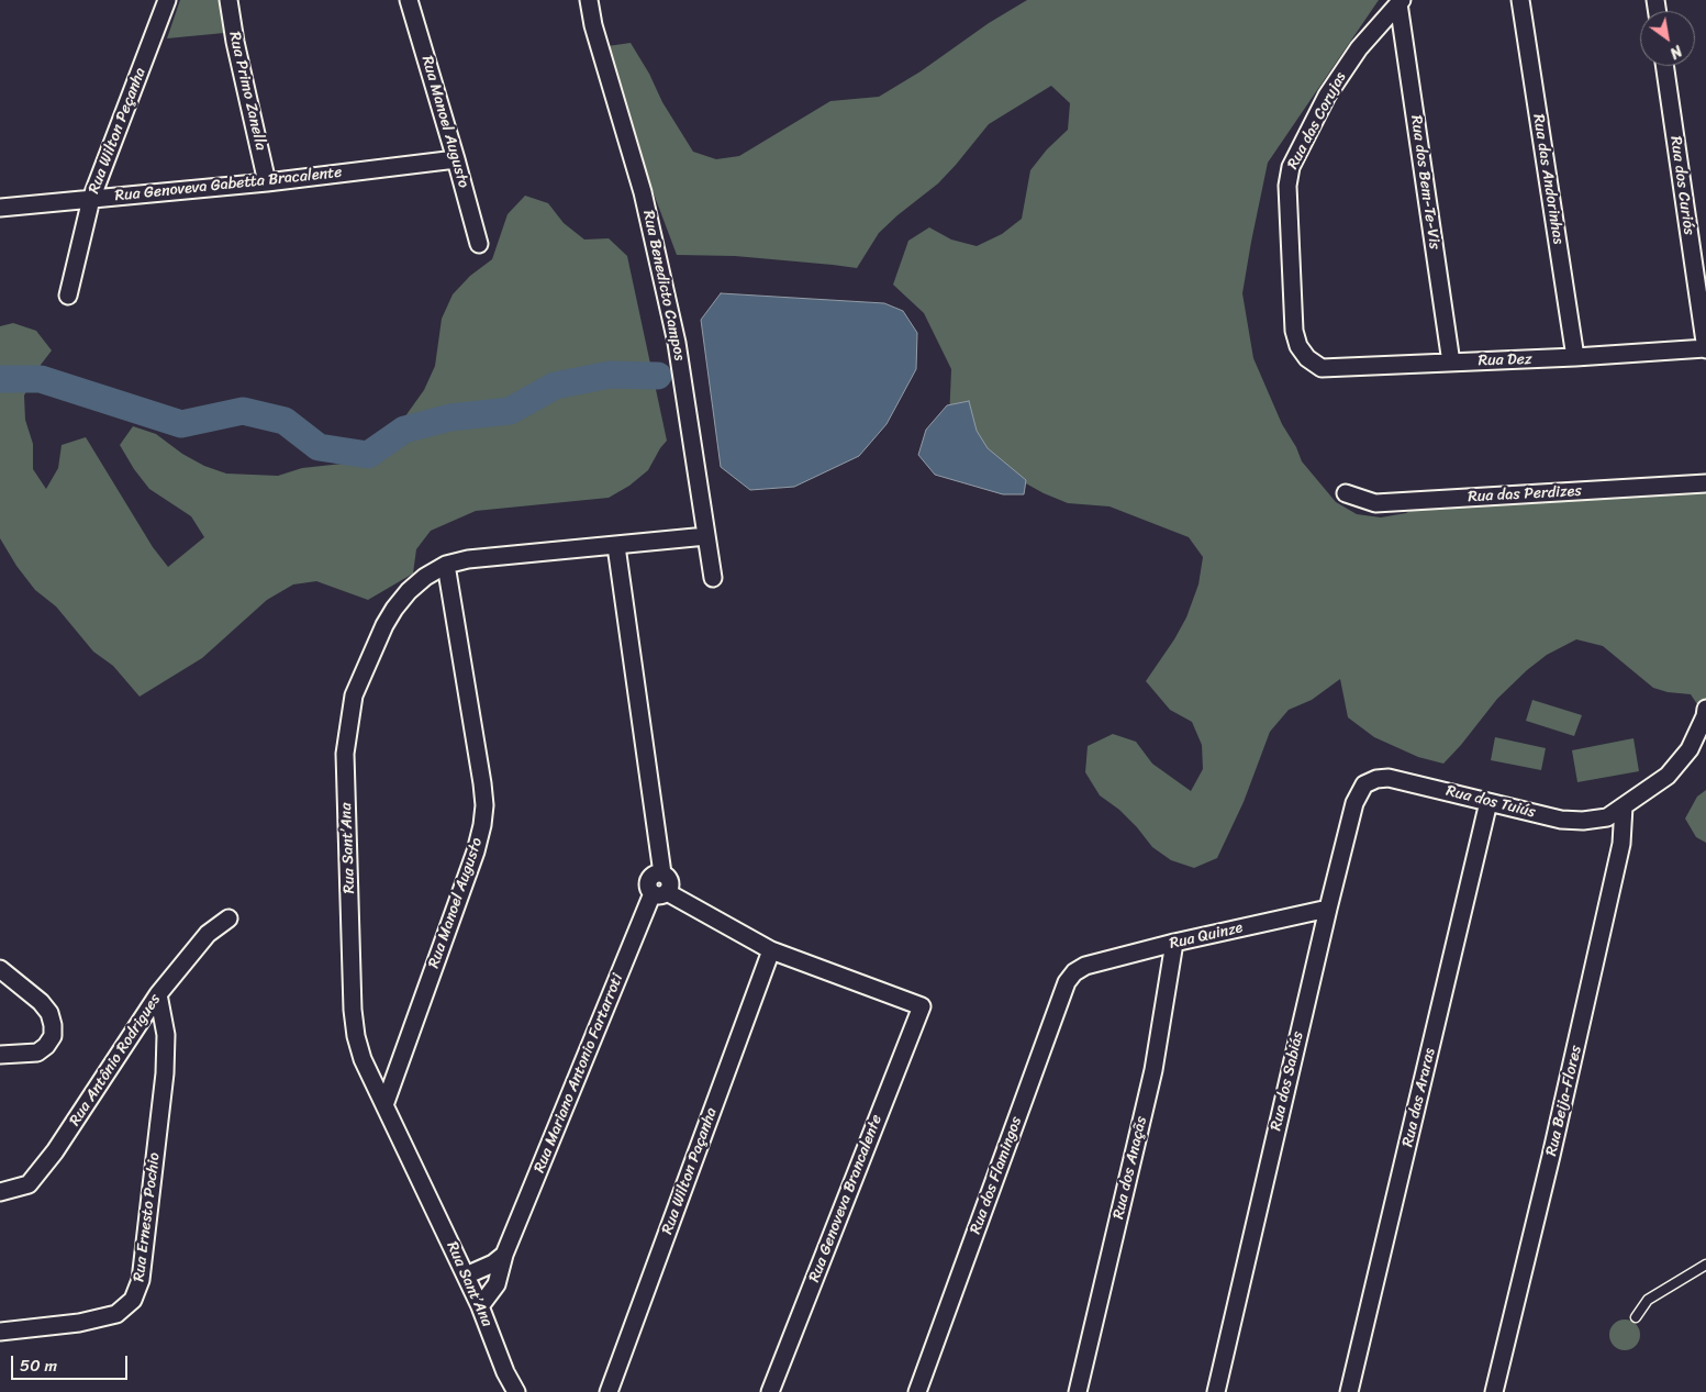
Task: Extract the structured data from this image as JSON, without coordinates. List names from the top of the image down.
{
  "streets": {
    "street": [
      "Rua Primo Zanella",
      "Rua das Corujas",
      "Rua Manoel Augusto",
      "Rua Wilton Peçanha",
      "Rua das Andorinhas",
      "Rua dos Bem-Te-Vis",
      "Rua Genoveva Gabetta Bracalente",
      "Rua dos Curiós",
      "Rua Benedicto Campos",
      "Rua Dez",
      "Rua das Perdizes",
      "Rua dos Tuiús",
      "Rua Sant’Ana",
      "Rua Quinze",
      "Rua Antônio Rodrigues",
      "Rua Mariano Antonio Fartarroti",
      "Rua dos Sabiás",
      "Rua das Araras",
      "Rua Beija-Flores",
      "Rua dos Anaçãs",
      "Rua Wilton Paçanha",
      "Rua dos Flamingos",
      "Rua Genoveva Brancalente",
      "Rua Ernesto Pochio"
    ]
  },
  "crossings": [
    ["Rua Primo Zanella", "Rua Genoveva Gabetta Bracalente"],
    ["Rua das Corujas", "Rua dos Bem-Te-Vis"],
    ["Rua das Corujas", "Rua Dez"],
    ["Rua Manoel Augusto", "Rua Genoveva Gabetta Bracalente"],
    ["Rua Manoel Augusto", "Rua Sant’Ana"],
    ["Rua Wilton Peçanha", "Rua Genoveva Gabetta Bracalente"],
    ["Rua das Andorinhas", "Rua Dez"],
    ["Rua dos Bem-Te-Vis", "Rua Dez"],
    ["Rua dos Curiós", "Rua Dez"],
    ["Rua Benedicto Campos", "Rua Sant’Ana"],
    ["Rua dos Tuiús", "Rua dos Sabiás"],
    ["Rua dos Tuiús", "Rua das Araras"],
    ["Rua dos Tuiús", "Rua Beija-Flores"],
    ["Rua Sant’Ana", "Rua Mariano Antonio Fartarroti"],
    ["Rua Quinze", "Rua dos Sabiás"],
    ["Rua Quinze", "Rua dos Anaçãs"],
    ["Rua Quinze", "Rua dos Flamingos"],
    ["Rua Antônio Rodrigues", "Rua Ernesto Pochio"],
    ["Rua Wilton Paçanha", "Rua Genoveva Brancalente"]
  ],
  "scale_bar": "50 m",
  "north": "bottom right"
}
